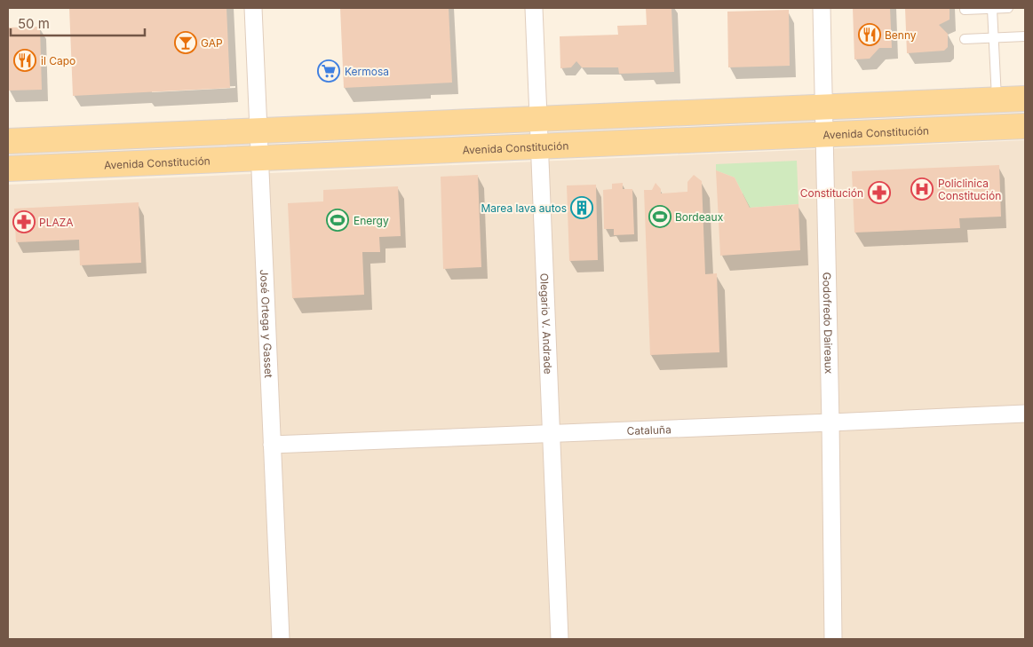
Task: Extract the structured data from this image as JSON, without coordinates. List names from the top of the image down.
{
  "streets": {
    "main road": ["Avenida Constitución"],
    "street": [
      "José Ortega y Gasset",
      "Olegario V. Andrade",
      "Godofredo Daireaux",
      "Cataluña"
    ]
  },
  "crossings": [
    ["Avenida Constitución", "José Ortega y Gasset"],
    ["Avenida Constitución", "Olegario V. Andrade"],
    ["Avenida Constitución", "Godofredo Daireaux"],
    ["José Ortega y Gasset", "Cataluña"],
    ["Olegario V. Andrade", "Cataluña"],
    ["Godofredo Daireaux", "Cataluña"]
  ],
  "places": {
    "restaurant": ["Benny", "il Capo"],
    "bar": ["GAP"],
    "supermarket": ["Kermosa"],
    "hospital": ["Policlinica Constitución"],
    "pharmacy": ["Constitución", "PLAZA"],
    "building": ["Marea lava autos"],
    "sports": ["Bordeaux", "Energy"]
  },
  "scale_bar": "50 m"
}
